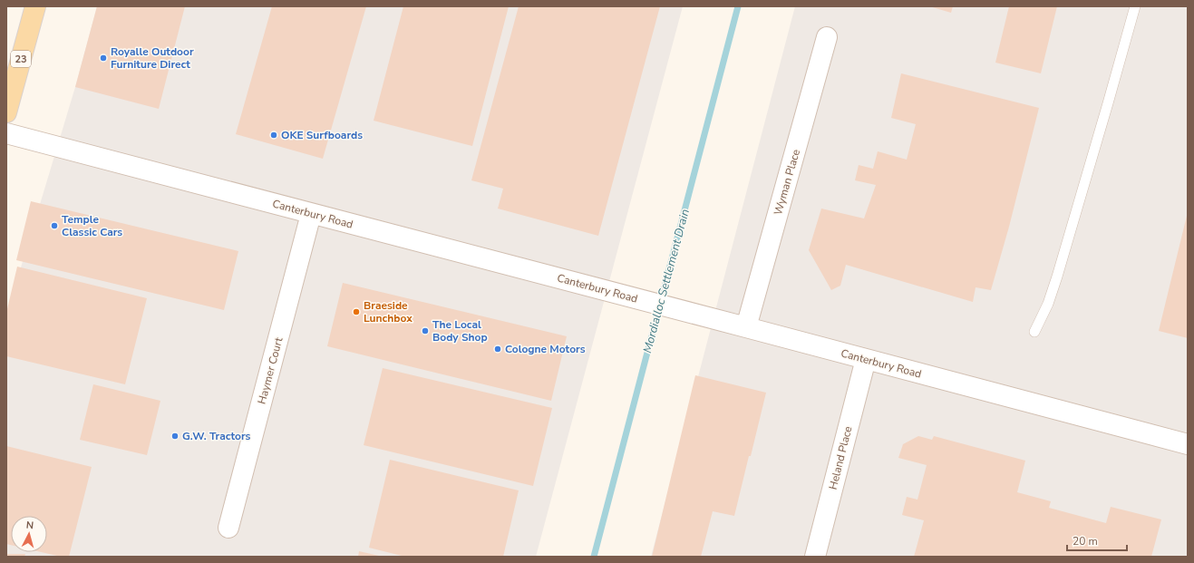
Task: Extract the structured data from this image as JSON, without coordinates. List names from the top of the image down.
{
  "streets": {
    "main road": ["23"],
    "street": [
      "Wyman Place",
      "Canterbury Road",
      "Haymer Court",
      "Heland Place"
    ]
  },
  "crossings": [
    ["Wyman Place", "Canterbury Road"],
    ["Canterbury Road", "Haymer Court"],
    ["Canterbury Road", "Heland Place"]
  ],
  "water": ["Mordialloc Settlement Drain"],
  "places": [
    "Royalle Outdoor Furniture Direct",
    "OKE Surfboards",
    "Temple Classic Cars",
    "Braeside Lunchbox",
    "The Local Body Shop",
    "Cologne Motors",
    "G.W. Tractors"
  ],
  "scale_bar": "20 m",
  "north": "top"
}
